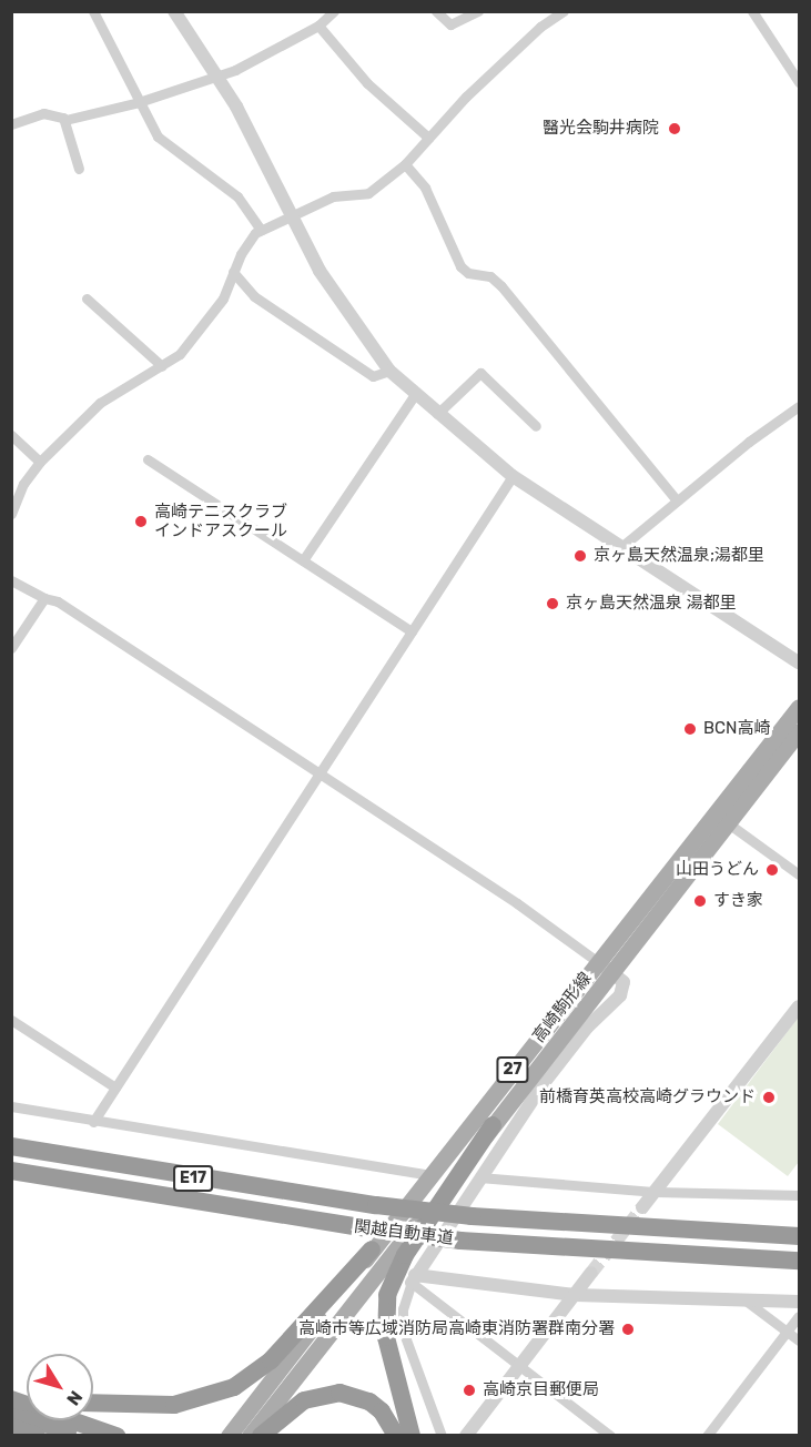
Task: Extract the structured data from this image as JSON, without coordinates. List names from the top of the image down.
{
  "streets": {
    "highway": ["E17", "関越自動車道"],
    "main road": ["高崎駒形線", "27"]
  },
  "places": [
    "醫光会駒井病院",
    "高崎テニスクラブ インドアスクール",
    "京ヶ島天然温泉;湯都里",
    "京ヶ島天然温泉 湯都里",
    "BCN高崎",
    "山田うどん",
    "すき家",
    "前橋育英高校高崎グラウンド",
    "高崎市等広域消防局高崎東消防署群南分署",
    "高崎京目郵便局"
  ],
  "north": "bottom right"
}
